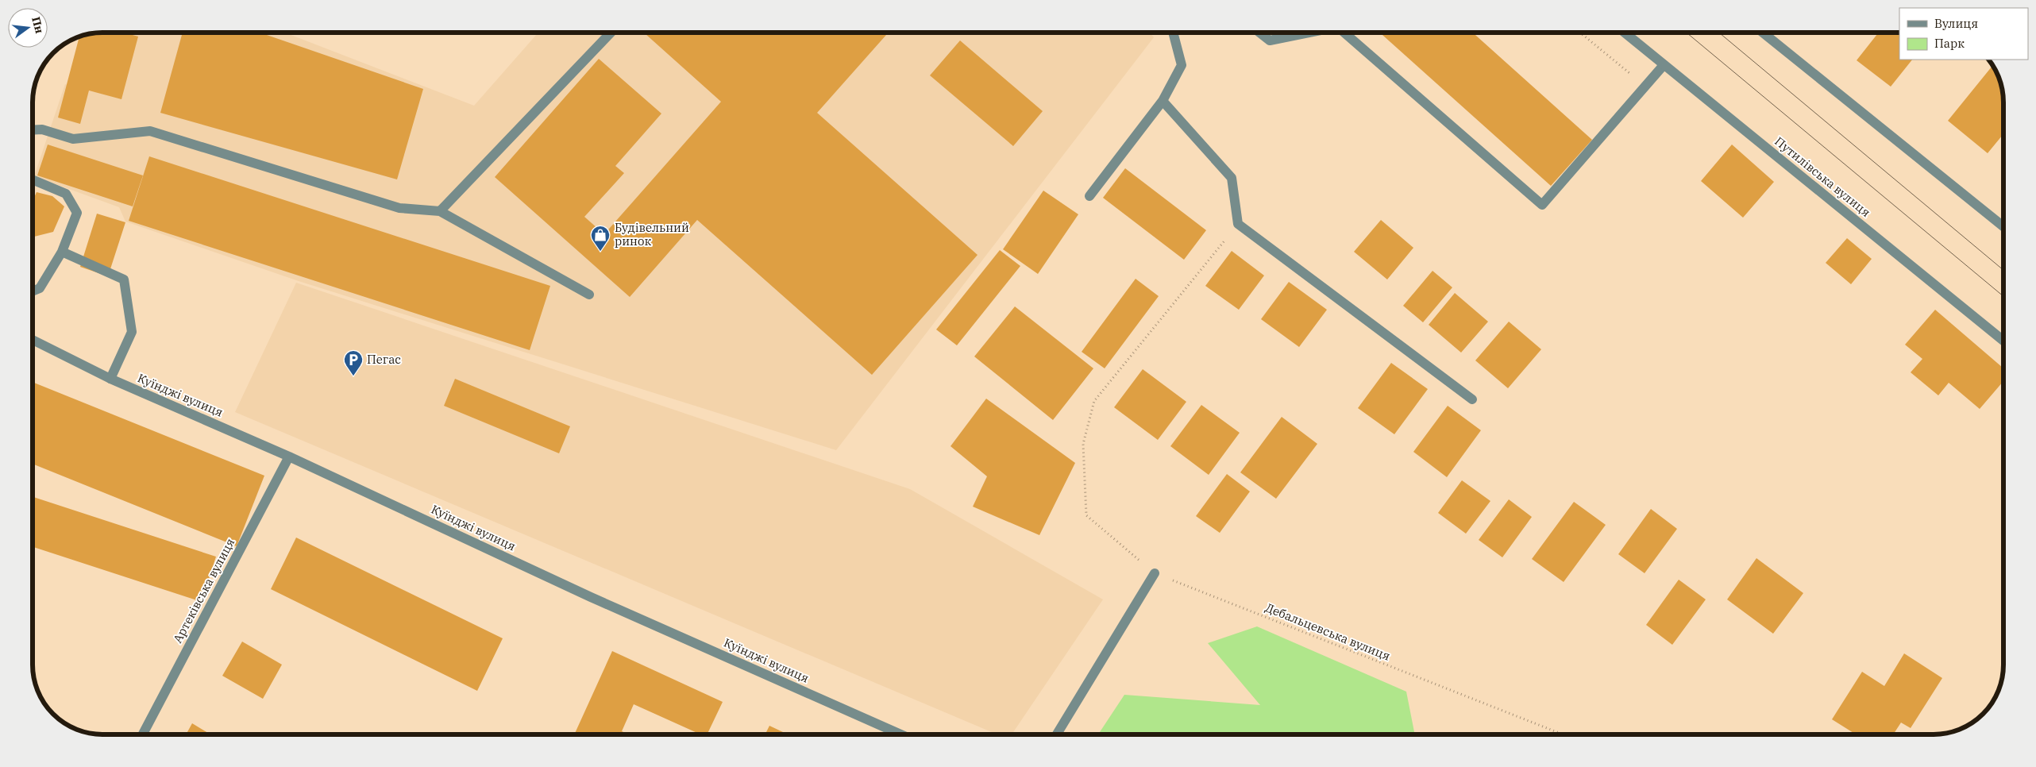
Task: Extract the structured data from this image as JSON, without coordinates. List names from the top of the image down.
{
  "streets": {
    "street": ["Путилівська вулиця", "Куїнджі вулиця", "Артеківська вулиця"],
    "path": ["Дебальцевська вулиця"]
  },
  "crossings": [
    ["Куїнджі вулиця", "Артеківська вулиця"]
  ],
  "places": {
    "shop": ["Будівельний ринок"],
    "parking": ["Пегас"]
  },
  "legend": ["Вулиця", "Парк"],
  "north": "right"
}
